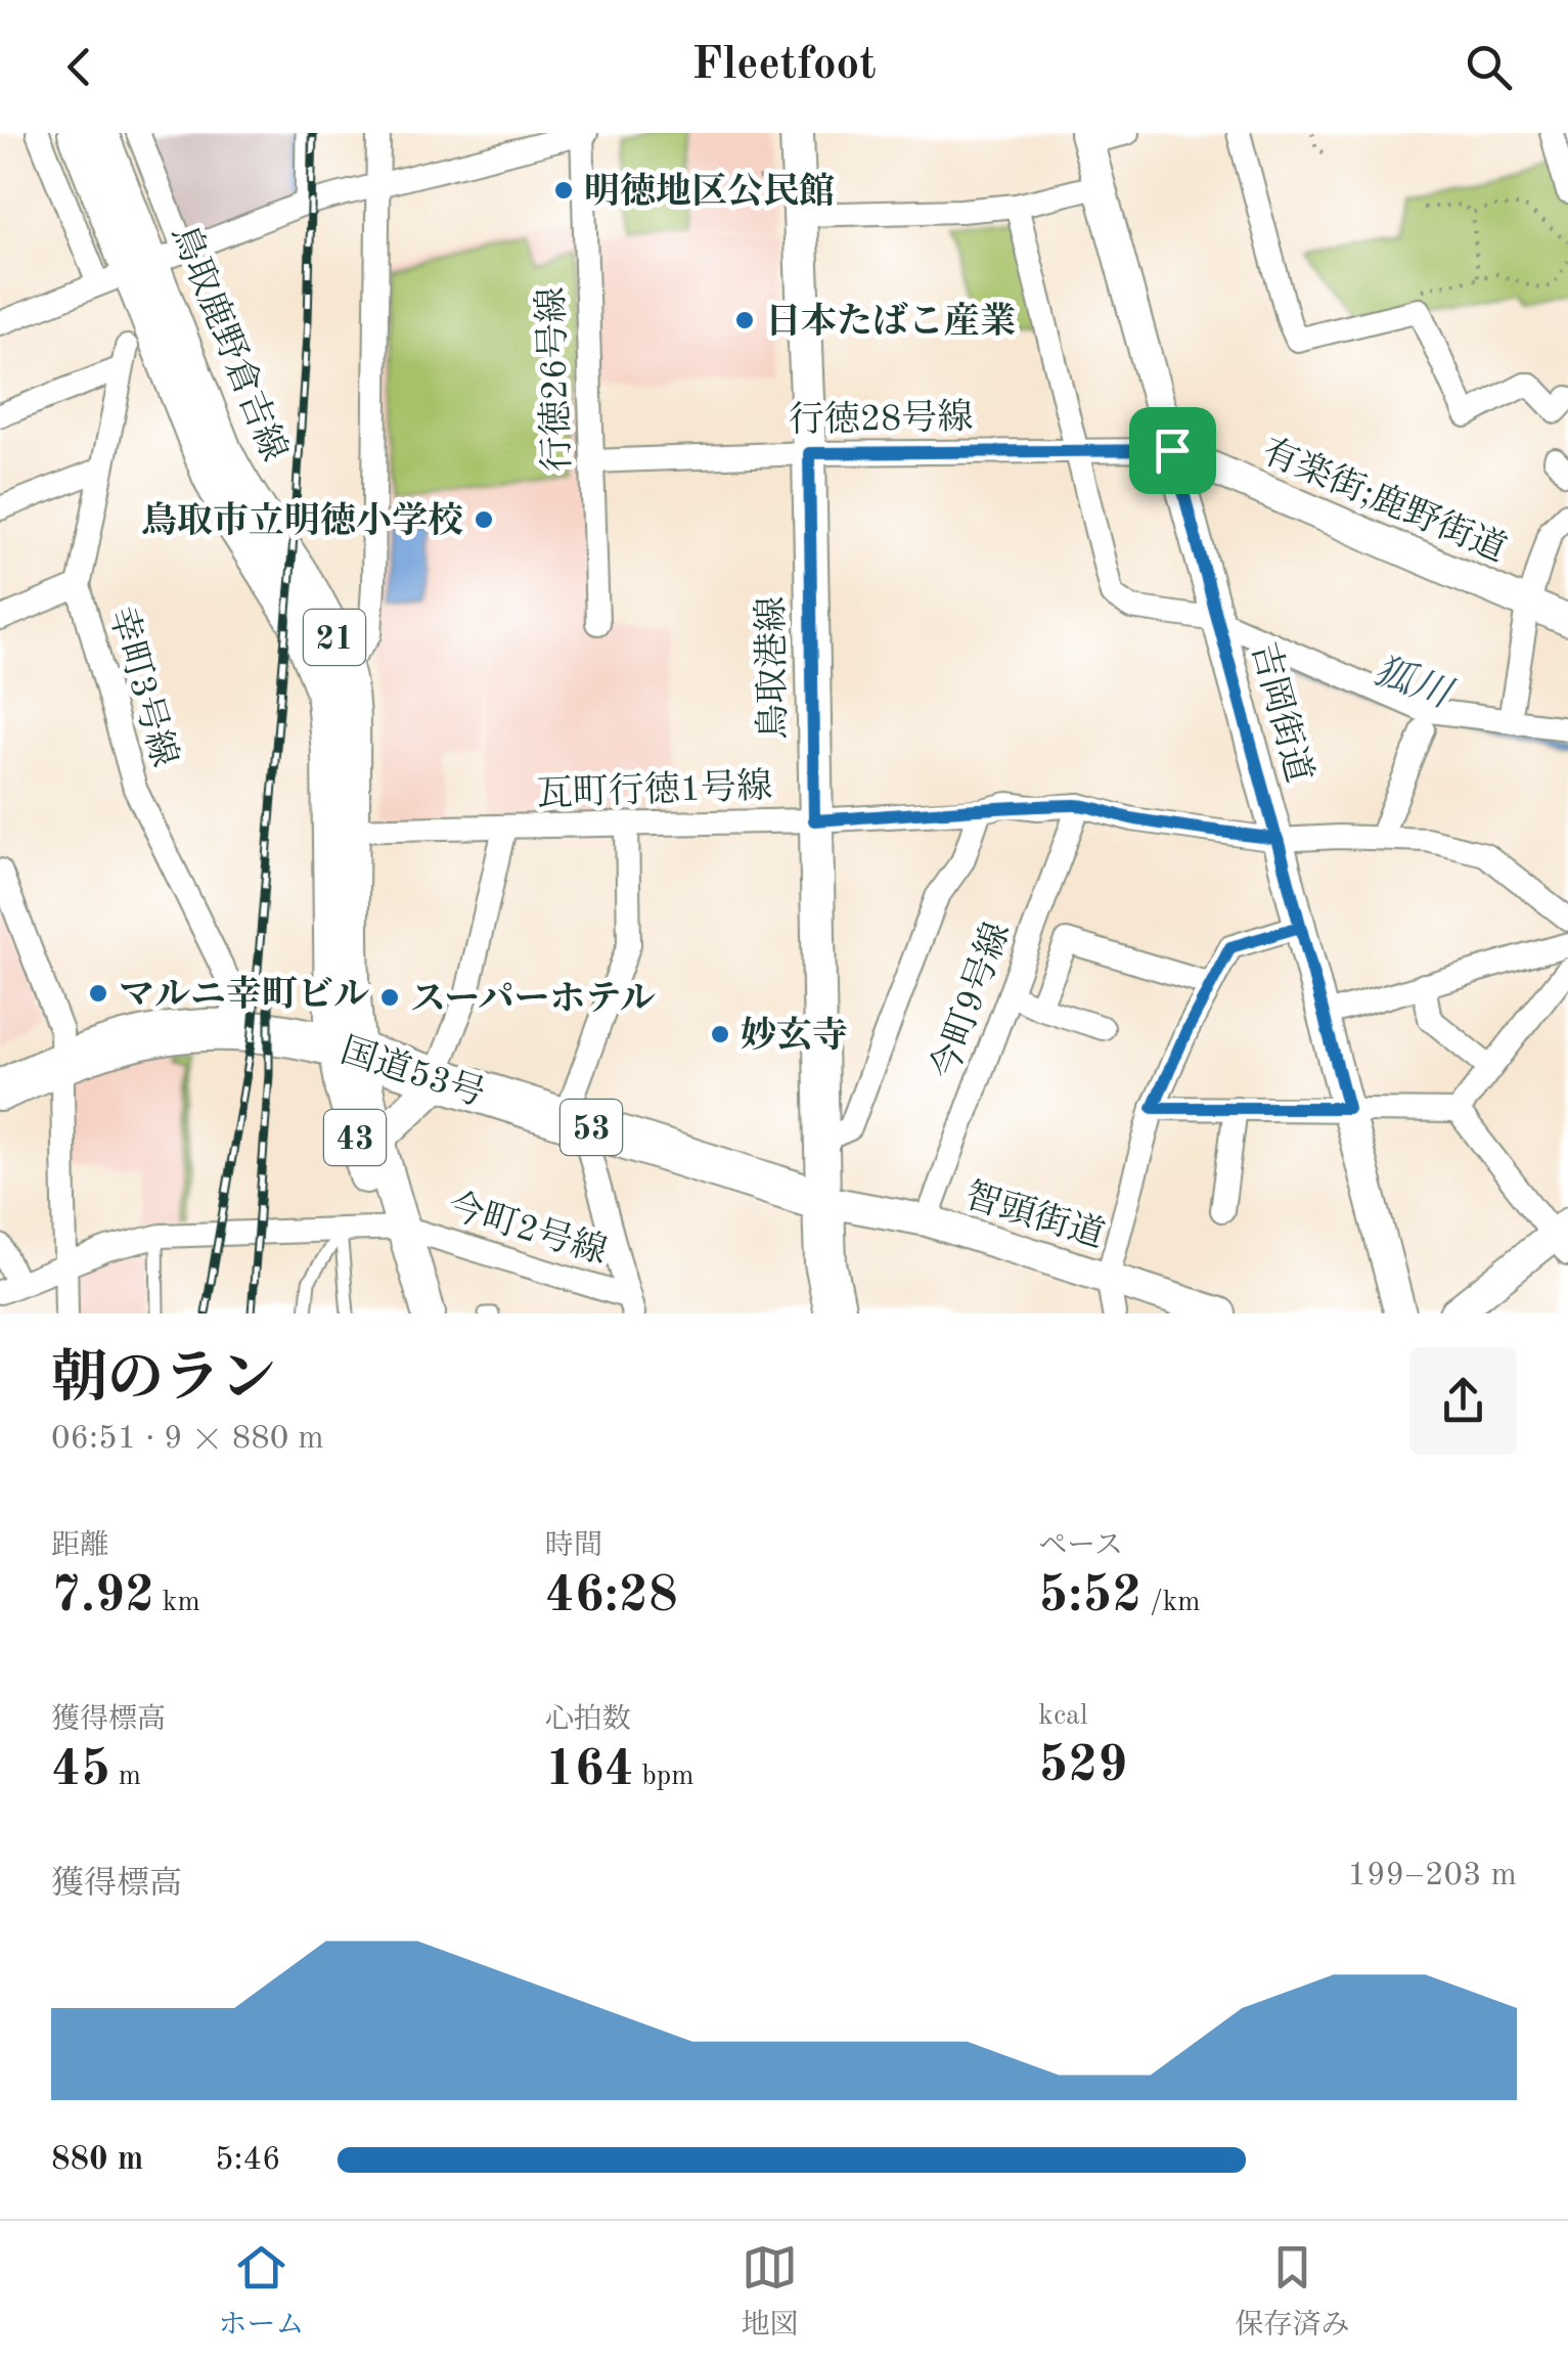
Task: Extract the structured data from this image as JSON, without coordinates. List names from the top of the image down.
{
  "streets": {
    "highway": ["国道53号", "53"],
    "main road": [
      "鳥取鹿野倉吉線",
      "21",
      "鳥取港線",
      "43"
    ],
    "street": [
      "行徳26号線",
      "行徳28号線",
      "有楽街;鹿野街道",
      "幸町3号線",
      "吉岡街道",
      "瓦町行徳1号線",
      "今町9号線",
      "智頭街道",
      "今町2号線"
    ]
  },
  "crossings": [
    ["鳥取鹿野倉吉線", "瓦町行徳1号線"],
    ["鳥取鹿野倉吉線", "国道53号"],
    ["鳥取鹿野倉吉線", "43"],
    ["行徳26号線", "行徳28号線"],
    ["行徳28号線", "有楽街;鹿野街道"],
    ["行徳28号線", "鳥取港線"],
    ["行徳28号線", "吉岡街道"],
    ["有楽街;鹿野街道", "吉岡街道"],
    ["鳥取港線", "瓦町行徳1号線"],
    ["鳥取港線", "国道53号"],
    ["鳥取港線", "智頭街道"],
    ["幸町3号線", "国道53号"],
    ["吉岡街道", "瓦町行徳1号線"],
    ["瓦町行徳1号線", "今町9号線"],
    ["今町9号線", "智頭街道"],
    ["国道53号", "43"],
    ["国道53号", "智頭街道"],
    ["43", "今町2号線"]
  ],
  "water": ["狐川"],
  "places": [
    "明徳地区公民館",
    "日本たばこ産業",
    "鳥取市立明徳小学校",
    "マルニ幸町ビル",
    "スーパーホテル",
    "妙玄寺"
  ],
  "page": {
    "header": "Fleetfoot",
    "heading": ["朝のラン", "06:51 · 9 × 880 m"],
    "stats": [
      ["距離", "7.92 km"],
      ["時間", "46:28"],
      ["ペース", "5:52 /km"],
      ["獲得標高", "45 m"],
      ["心拍数", "164 bpm"],
      ["kcal", "529"]
    ],
    "chart": ["獲得標高", "199–203 m"],
    "list": [
      {
        "name": "880 m",
        "note": "5:46"
      }
    ],
    "tabs": ["ホーム", "地図", "保存済み"]
  }
}
